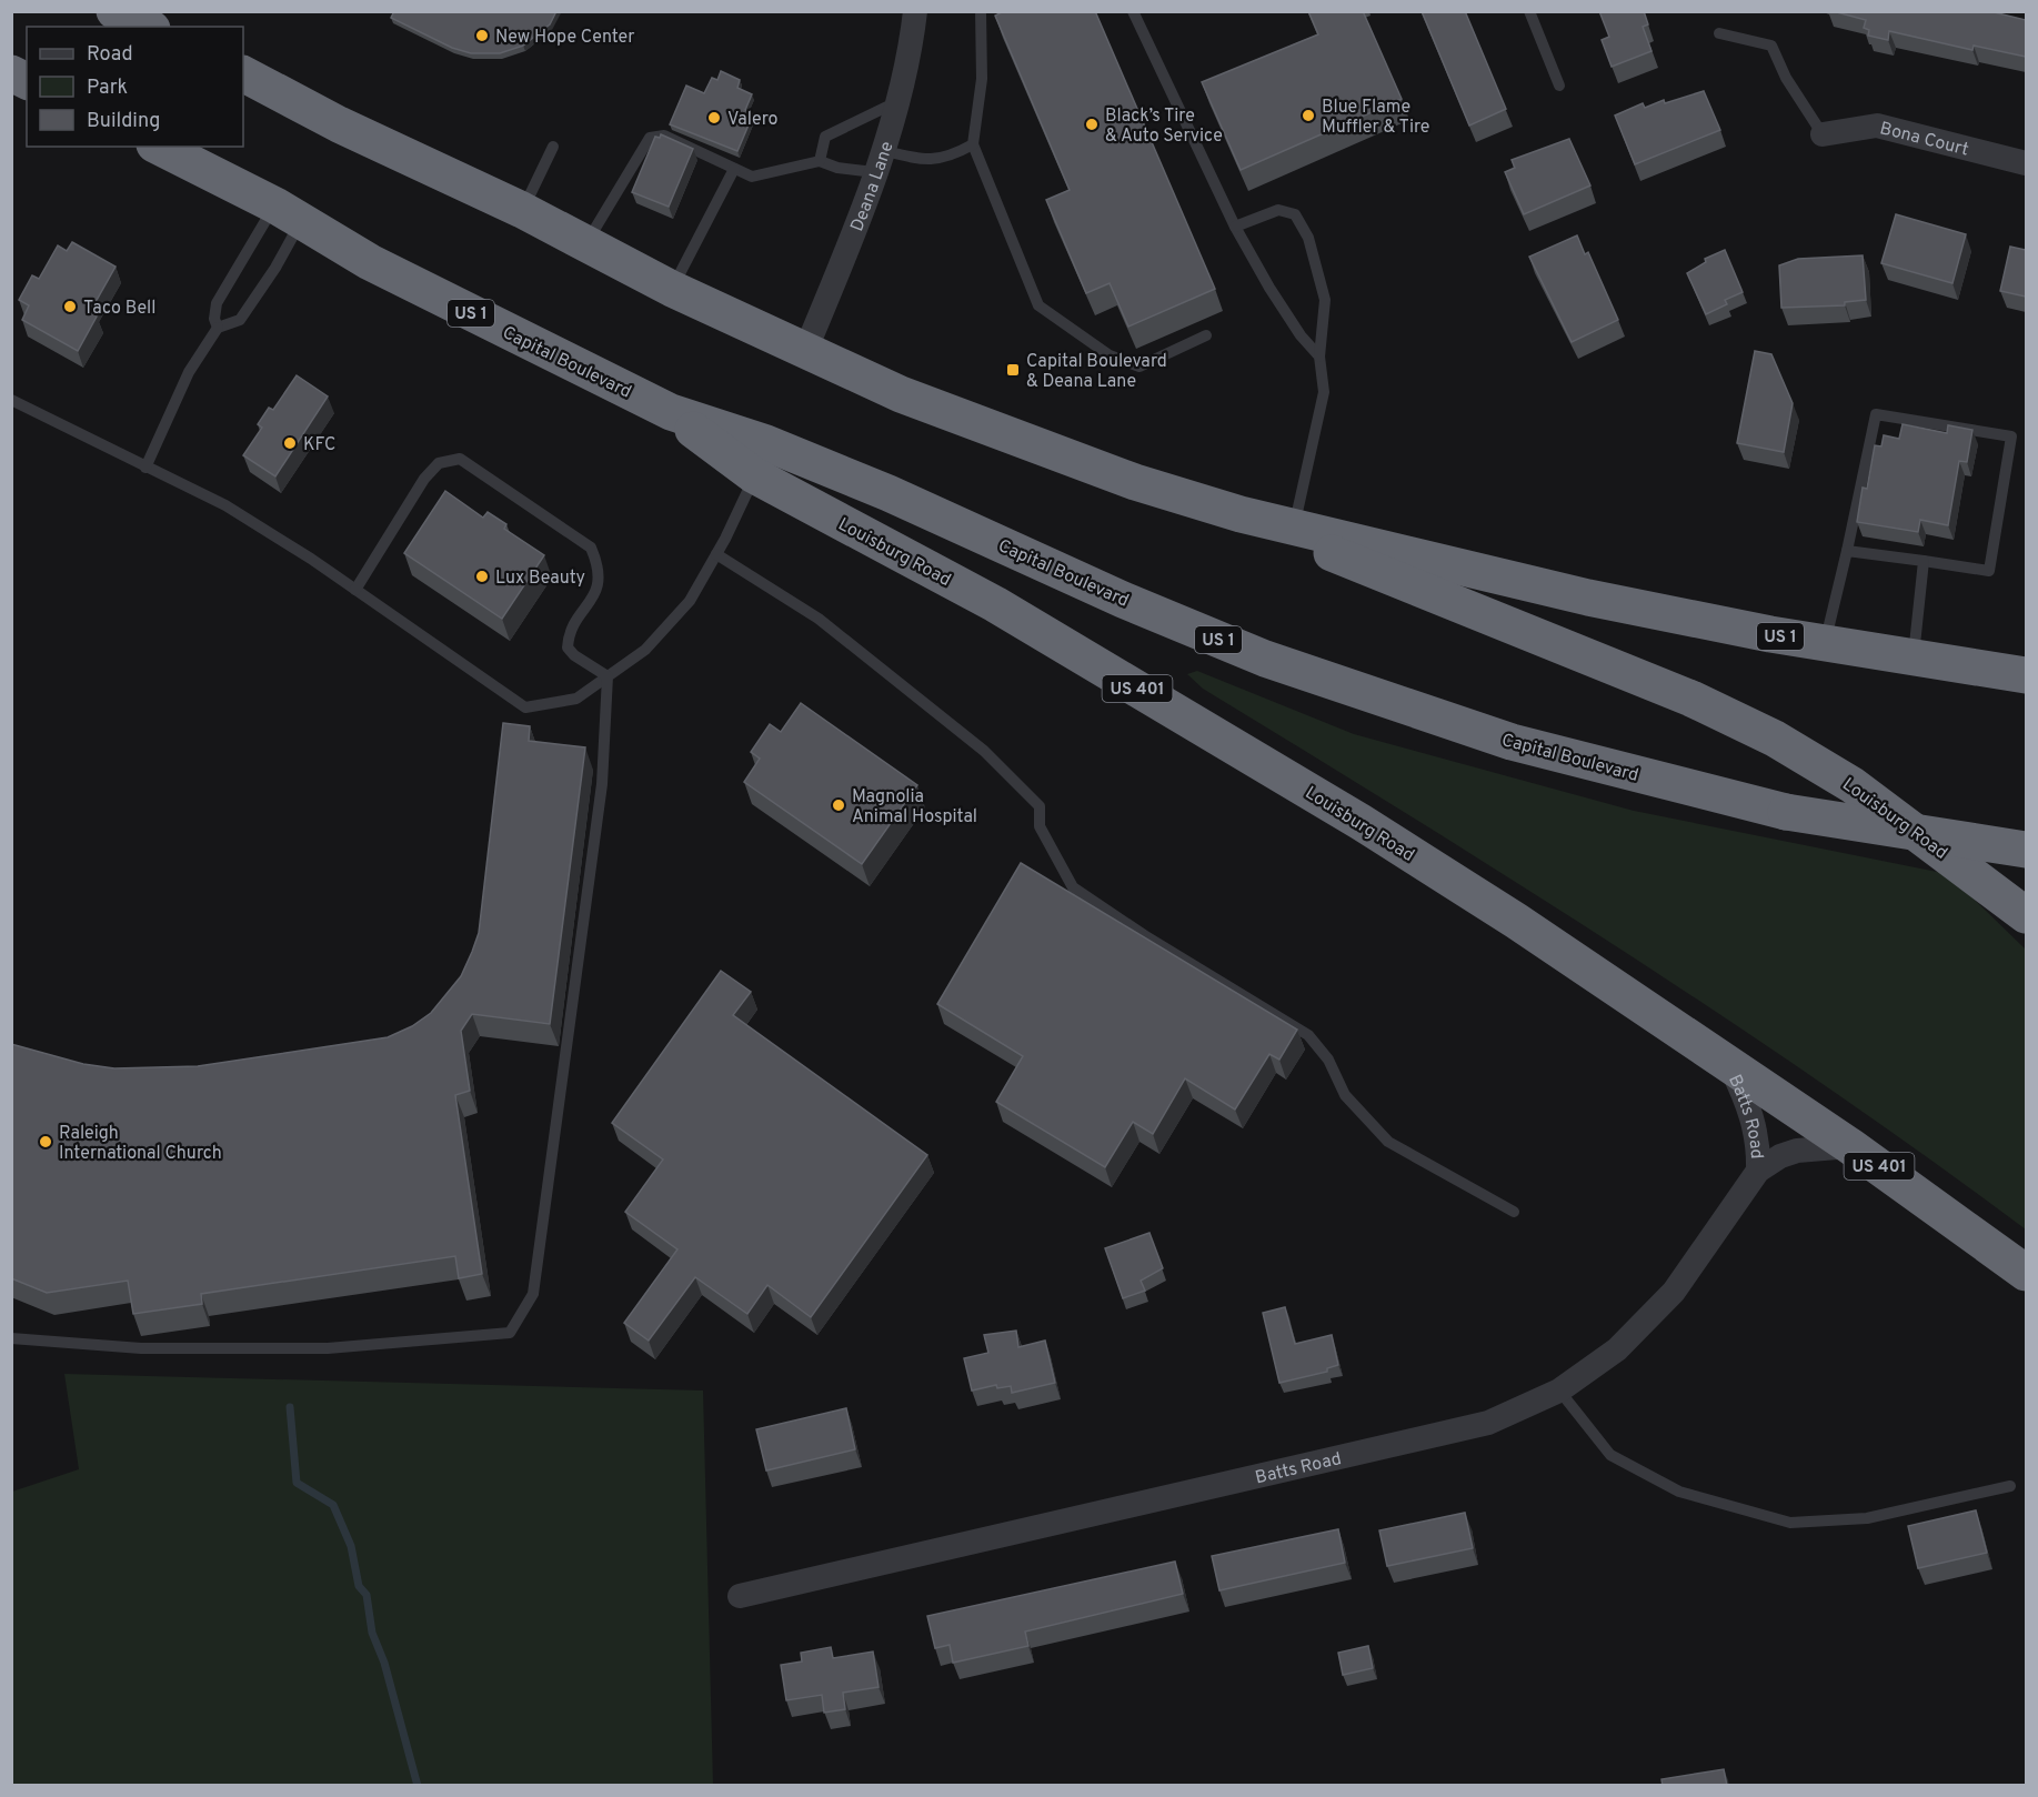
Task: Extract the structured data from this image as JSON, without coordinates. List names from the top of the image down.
{
  "streets": {
    "highway": [
      "US 1",
      "Capital Boulevard",
      "Louisburg Road",
      "US 401"
    ],
    "street": ["Bona Court", "Deana Lane", "Batts Road"]
  },
  "crossings": [
    ["Deana Lane", "US 1"],
    ["US 1", "Louisburg Road"],
    ["Capital Boulevard", "Louisburg Road"],
    ["Louisburg Road", "Batts Road"]
  ],
  "places": {
    "other": [
      "New Hope Center",
      "Blue Flame Muffler & Tire",
      "Valero",
      "Black’s Tire & Auto Service",
      "Taco Bell",
      "KFC",
      "Lux Beauty",
      "Magnolia Animal Hospital",
      "Raleigh International Church"
    ],
    "transit": ["Capital Boulevard & Deana Lane"]
  },
  "legend": ["Road", "Park", "Building"]
}
